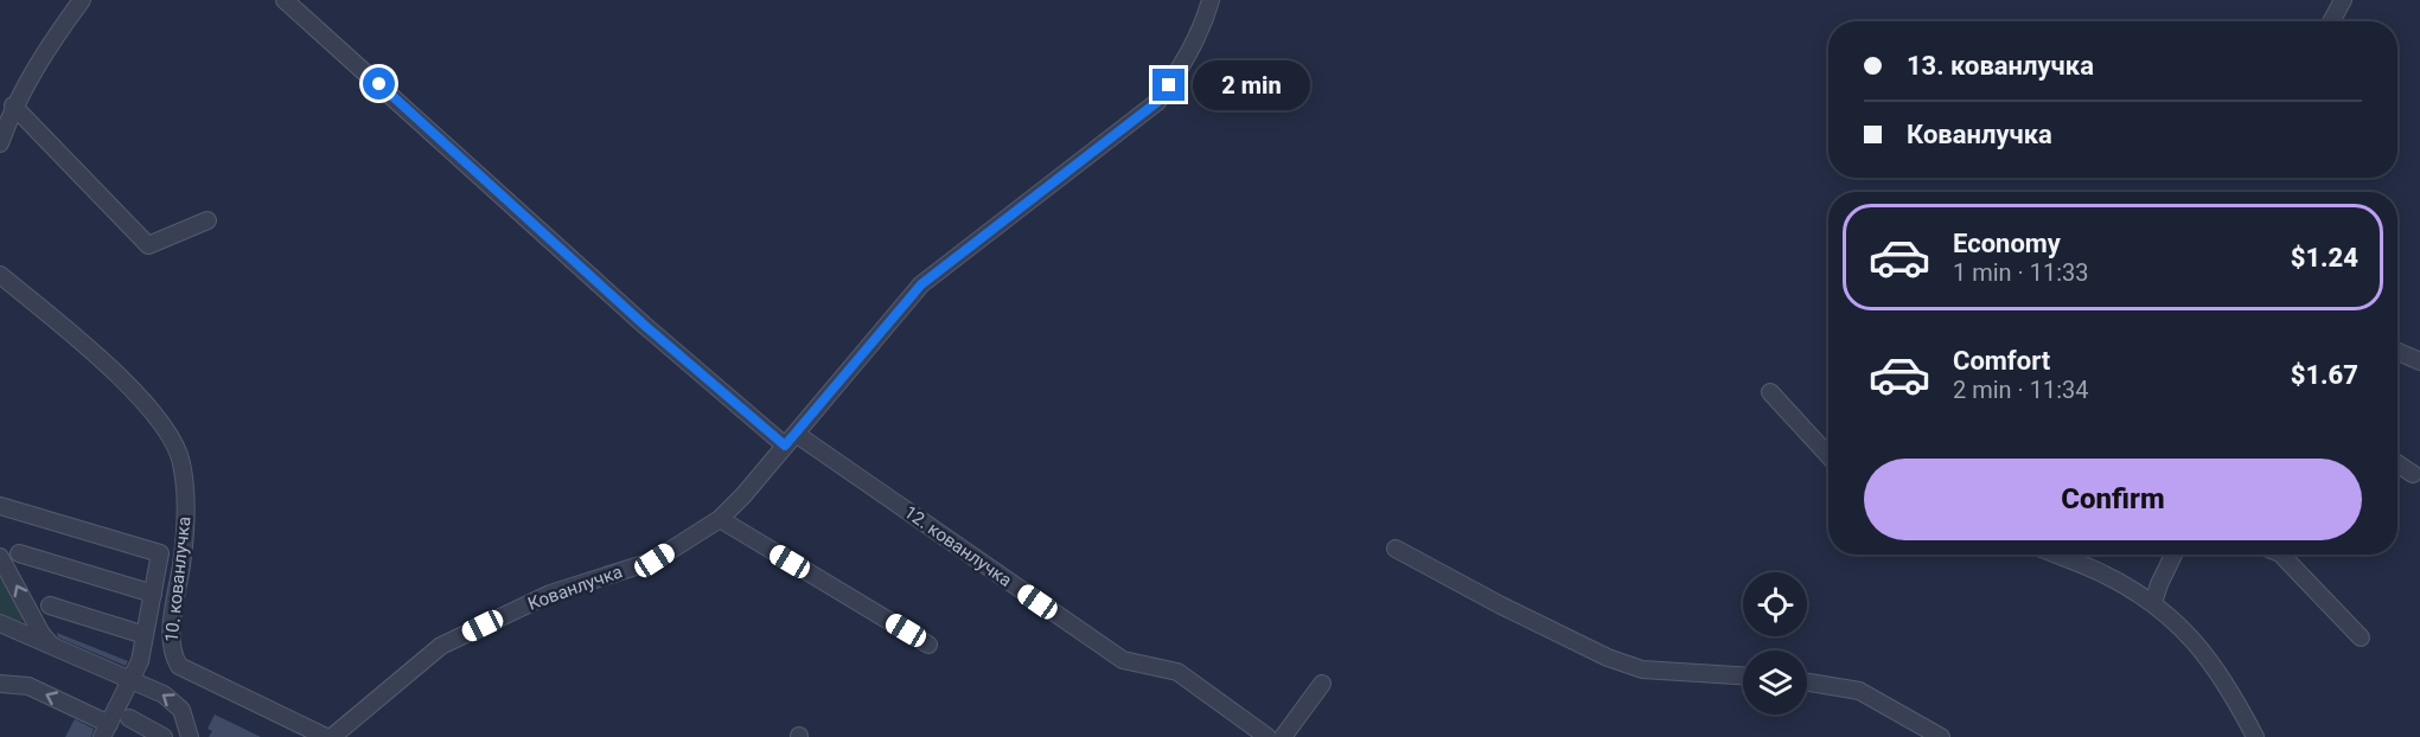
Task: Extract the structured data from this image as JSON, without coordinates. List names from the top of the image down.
{
  "streets": {
    "street": ["12. кованлучка", "10. кованлучка", "Кованлучка"]
  },
  "crossings": [
    ["12. кованлучка", "Кованлучка"]
  ],
  "page": {
    "banner": ["13. кованлучка", "Кованлучка"],
    "bubble": "2 min",
    "list": [
      {
        "name": "Economy",
        "note": "1 min · 11:33",
        "value": "$1.24"
      },
      {
        "name": "Comfort",
        "note": "2 min · 11:34",
        "value": "$1.67"
      }
    ],
    "buttons": "Confirm"
  }
}
